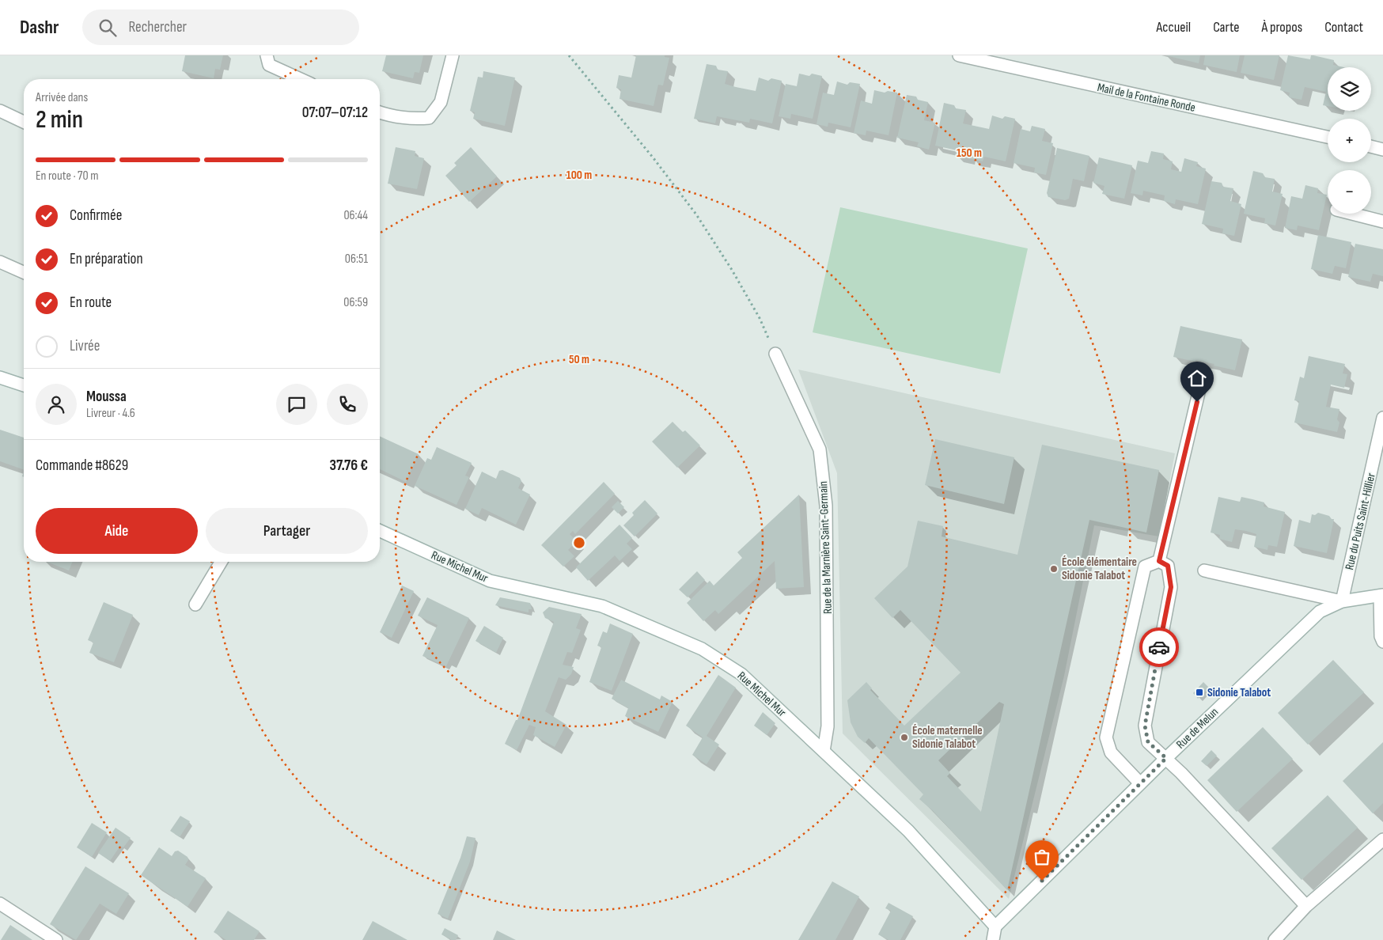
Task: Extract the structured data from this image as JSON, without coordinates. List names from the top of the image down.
{
  "streets": {
    "street": [
      "Mail de la Fontaine Ronde",
      "Rue du Puits Saint-Hillier",
      "Rue de la Marnière Saint-Germain",
      "Rue Michel Mur",
      "Rue de Melun"
    ]
  },
  "crossings": [
    ["Rue du Puits Saint-Hillier", "Rue de Melun"],
    ["Rue de la Marnière Saint-Germain", "Rue Michel Mur"],
    ["Rue Michel Mur", "Rue de Melun"]
  ],
  "places": {
    "other": ["École élémentaire Sidonie Talabot", "École maternelle Sidonie Talabot"],
    "transit": ["Sidonie Talabot"]
  },
  "page": {
    "header": "Dashr",
    "search": "Rechercher",
    "nav": [
      "Accueil",
      "Carte",
      "À propos",
      "Contact"
    ],
    "map_buttons": ["+", "−"],
    "heading": ["2 min", "Arrivée dans", "07:07–07:12"],
    "panel": [
      "Moussa",
      "Livreur · 4.6",
      "Commande #8629",
      "37.76 €"
    ],
    "bar": "En route · 70 m",
    "list": [
      ["Confirmée", "06:44"],
      ["En préparation", "06:51"],
      ["En route", "06:59"],
      "Livrée"
    ],
    "buttons": ["Aide", "Partager"]
  },
  "rings": ["150 m", "100 m", "50 m"]
}
